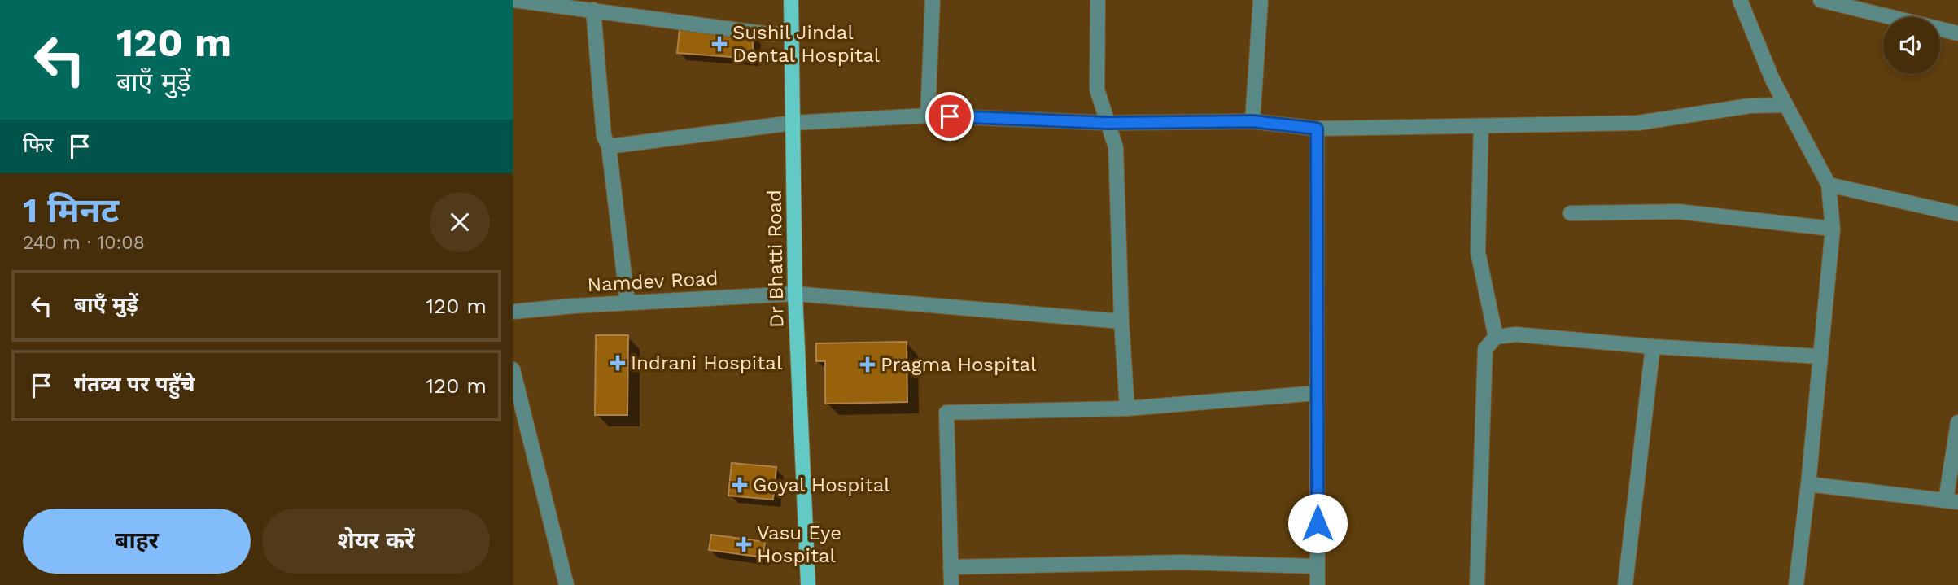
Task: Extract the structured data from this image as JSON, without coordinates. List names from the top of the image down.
{
  "streets": {
    "main road": ["Dr Bhatti Road"],
    "street": ["Namdev Road"]
  },
  "crossings": [
    ["Dr Bhatti Road", "Namdev Road"]
  ],
  "places": {
    "health": [
      "Sushil Jindal Dental Hospital",
      "Indrani Hospital",
      "Pragma Hospital",
      "Goyal Hospital",
      "Vasu Eye Hospital"
    ]
  },
  "page": {
    "turn": ["120 m", "बाएँ मुड़ें"],
    "then": "फिर",
    "heading": ["1 मिनट", "240 m · 10:08"],
    "list": [
      {
        "name": "बाएँ मुड़ें",
        "value": "120 m"
      },
      {
        "name": "गंतव्य पर पहुँचे",
        "value": "120 m"
      }
    ],
    "buttons": ["बाहर", "शेयर करें"]
  }
}
